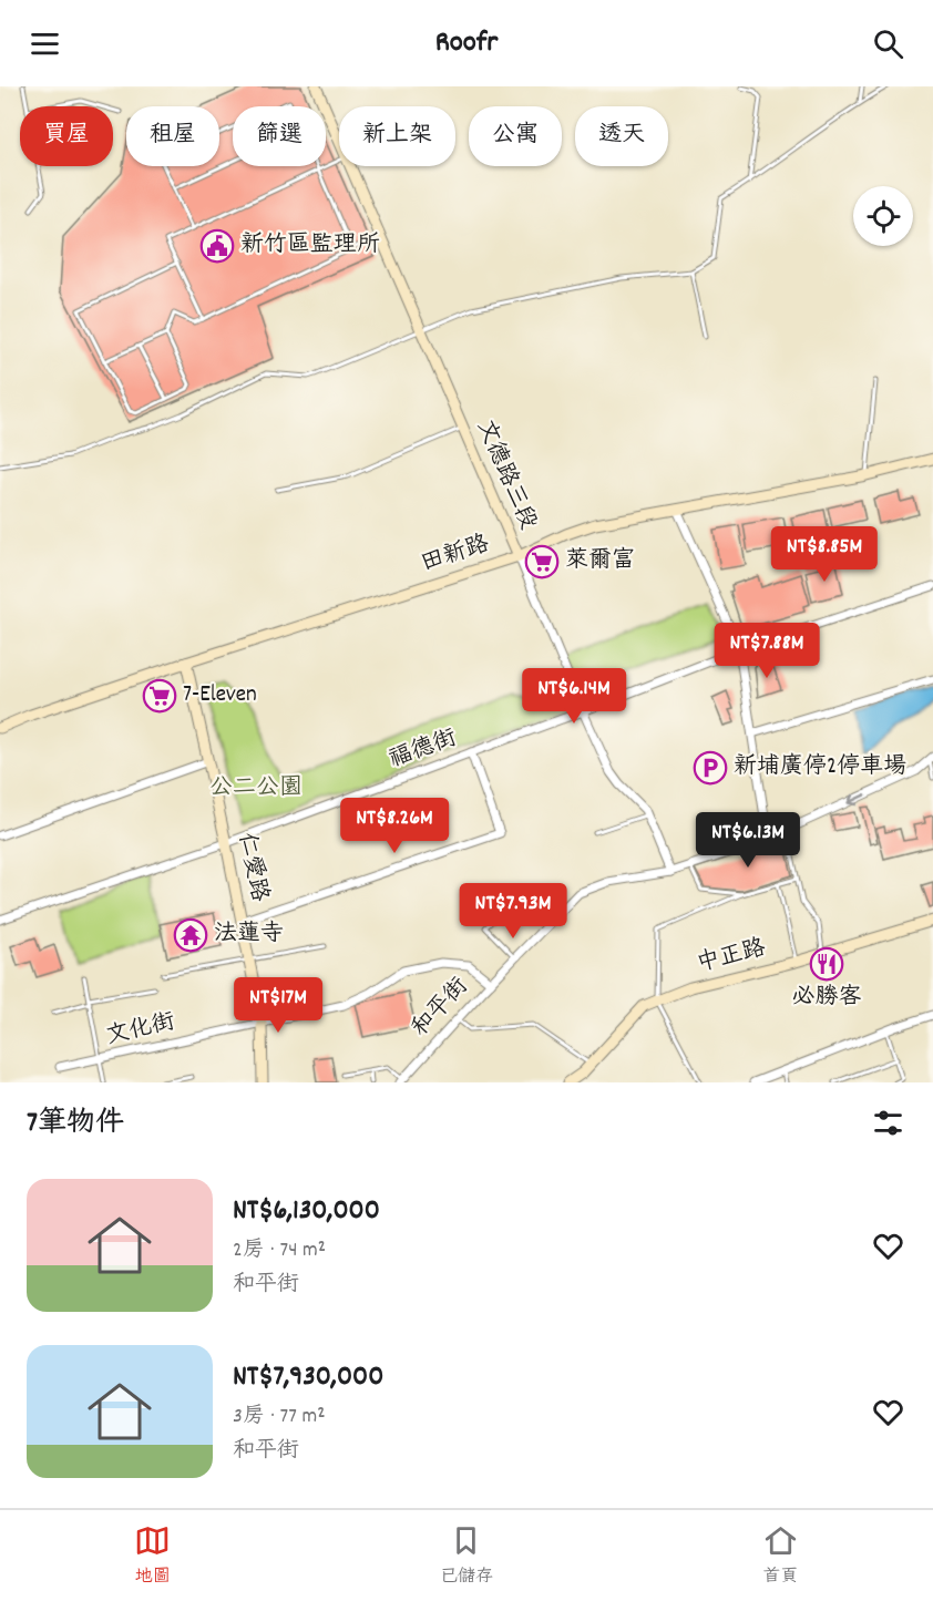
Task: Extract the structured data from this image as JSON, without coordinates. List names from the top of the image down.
{
  "streets": {
    "main road": [
      "文德路三段",
      "田新路",
      "仁愛路",
      "中正路"
    ],
    "street": ["福德街", "和平街", "文化街"]
  },
  "crossings": [
    ["文德路三段", "田新路"],
    ["文德路三段", "福德街"],
    ["文德路三段", "和平街"],
    ["田新路", "仁愛路"],
    ["福德街", "仁愛路"],
    ["仁愛路", "文化街"],
    ["和平街", "文化街"]
  ],
  "parks": ["公二公園"],
  "places": {
    "public building": ["新竹區監理所"],
    "supermarket": ["萊爾富", "7-Eleven"],
    "parking": ["新埔廣停2停車場"],
    "temple": ["法蓮寺"],
    "restaurant": ["必勝客"]
  },
  "page": {
    "header": "Roofr",
    "chip": [
      "買屋",
      "租屋",
      "篩選",
      "新上架",
      "公寓",
      "透天"
    ],
    "price": [
      "NT$8.85M",
      "NT$7.88M",
      "NT$6.14M",
      "NT$8.26M",
      "NT$6.13M",
      "NT$7.93M",
      "NT$17M"
    ],
    "heading": "7筆物件",
    "list": [
      {
        "name": "NT$6,130,000",
        "note": "2房 · 74 m² · 和平街"
      },
      {
        "name": "NT$7,930,000",
        "note": "3房 · 77 m² · 和平街"
      }
    ],
    "tabs": ["地圖", "已儲存", "首頁"]
  }
}
